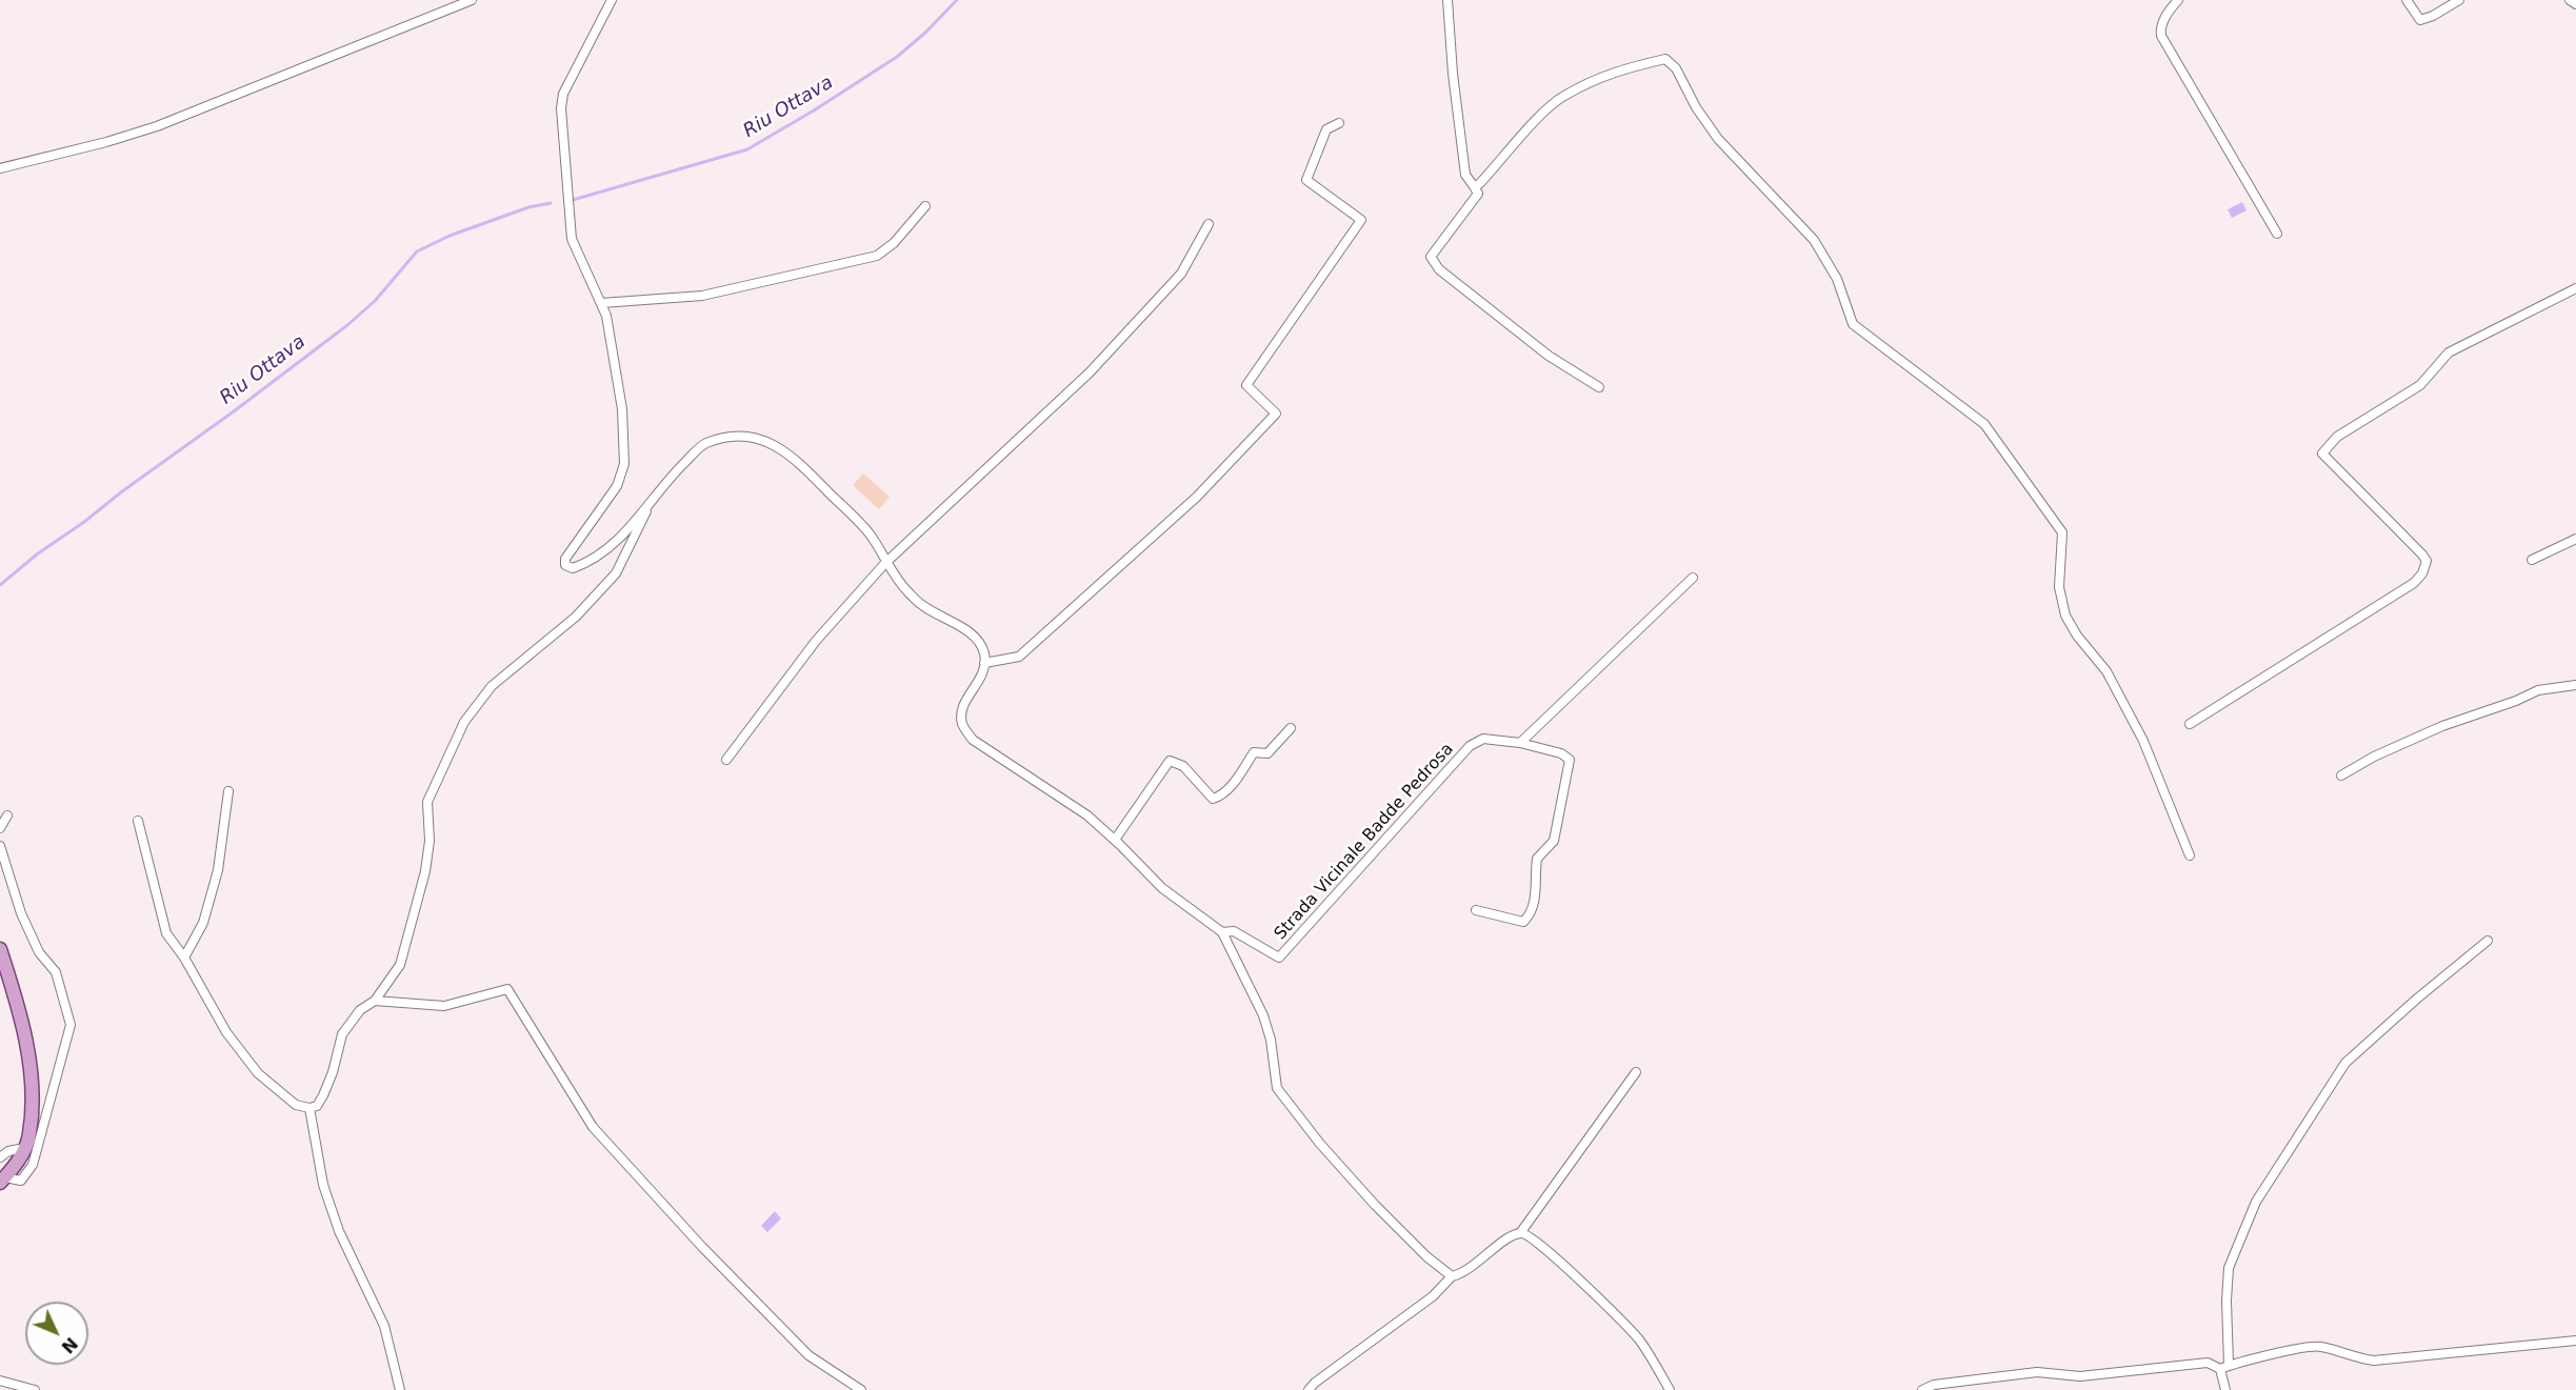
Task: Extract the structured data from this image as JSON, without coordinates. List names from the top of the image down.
{
  "streets": {
    "street": ["Strada Vicinale Badde Pedrosa"]
  },
  "water": ["Riu Ottava"],
  "north": "bottom right"
}
